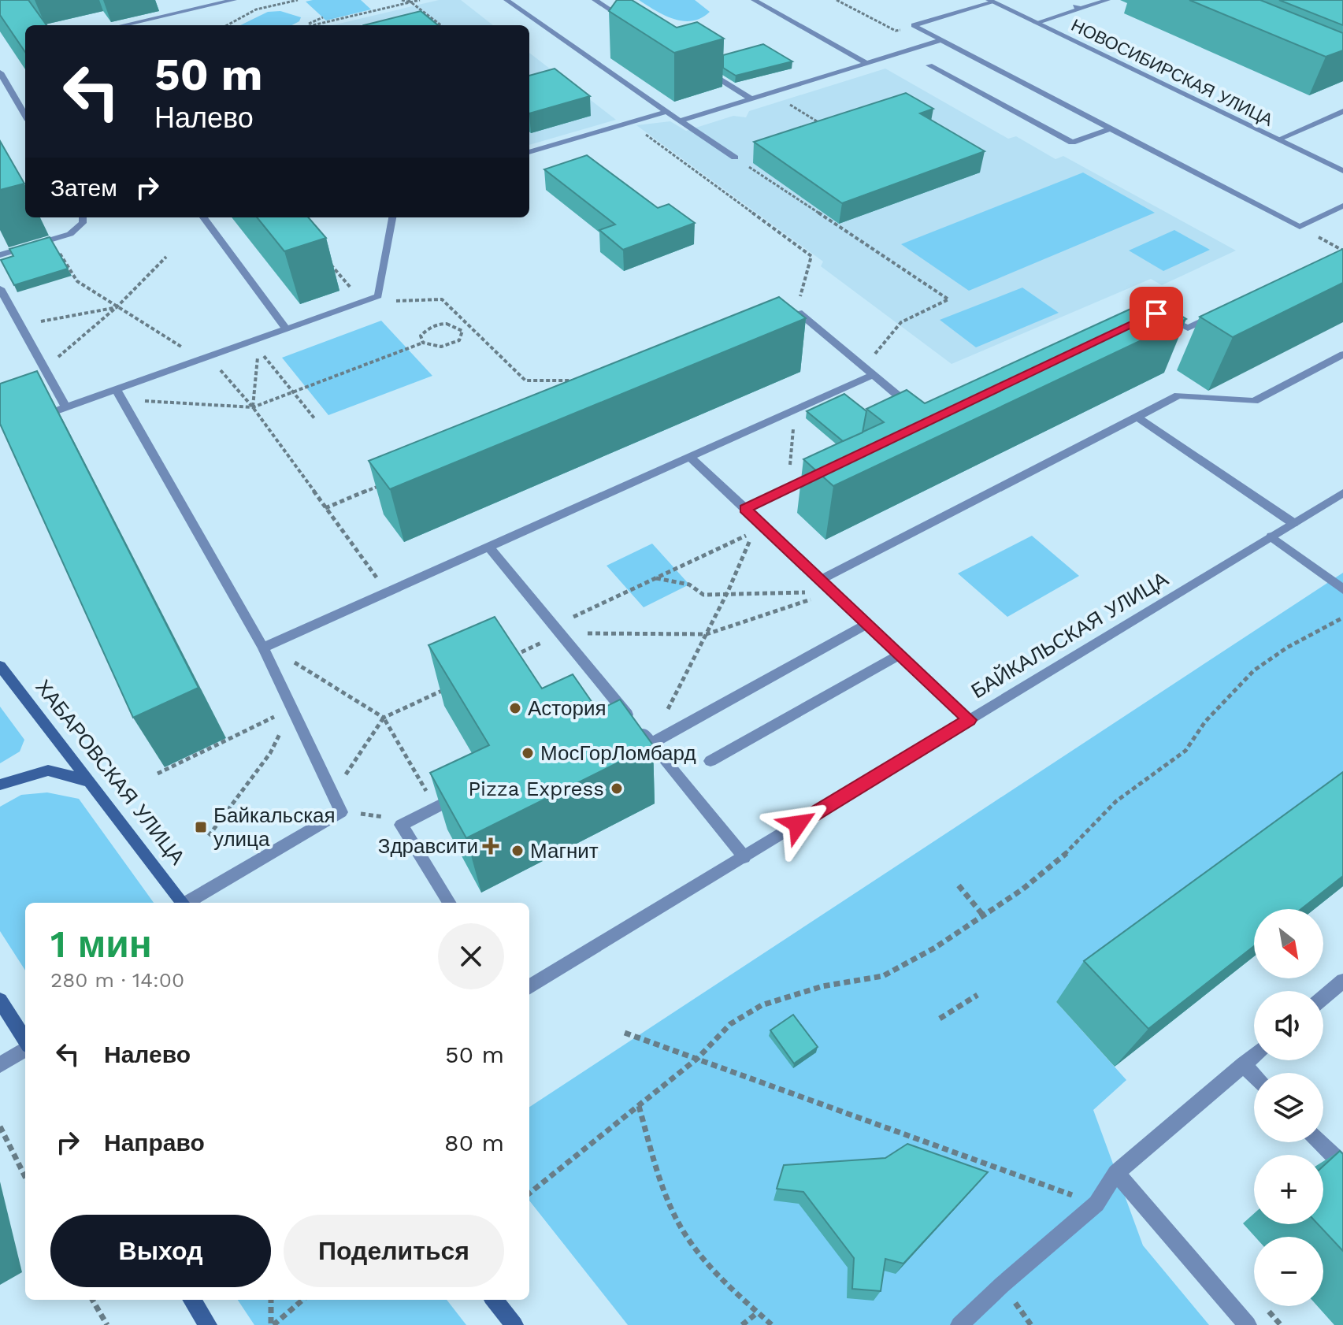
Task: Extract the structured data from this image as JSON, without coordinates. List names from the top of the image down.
{
  "streets": {
    "main road": ["ХАБАРОВСКАЯ УЛИЦА"],
    "street": ["НОВОСИБИРСКАЯ УЛИЦА", "БАЙКАЛЬСКАЯ УЛИЦА"]
  },
  "places": {
    "other": [
      "Астория",
      "МосГорЛомбард",
      "Pizza Express",
      "Магнит"
    ],
    "transit": ["Байкальская улица"],
    "health": ["Здравсити"]
  },
  "north": "bottom right",
  "page": {
    "turn": ["50 m", "Налево"],
    "then": "Затем",
    "heading": ["1 мин", "280 m · 14:00"],
    "map_buttons": ["+", "−"],
    "list": [
      {
        "name": "Налево",
        "value": "50 m"
      },
      {
        "name": "Направо",
        "value": "80 m"
      }
    ],
    "buttons": ["Выход", "Поделиться"]
  }
}
